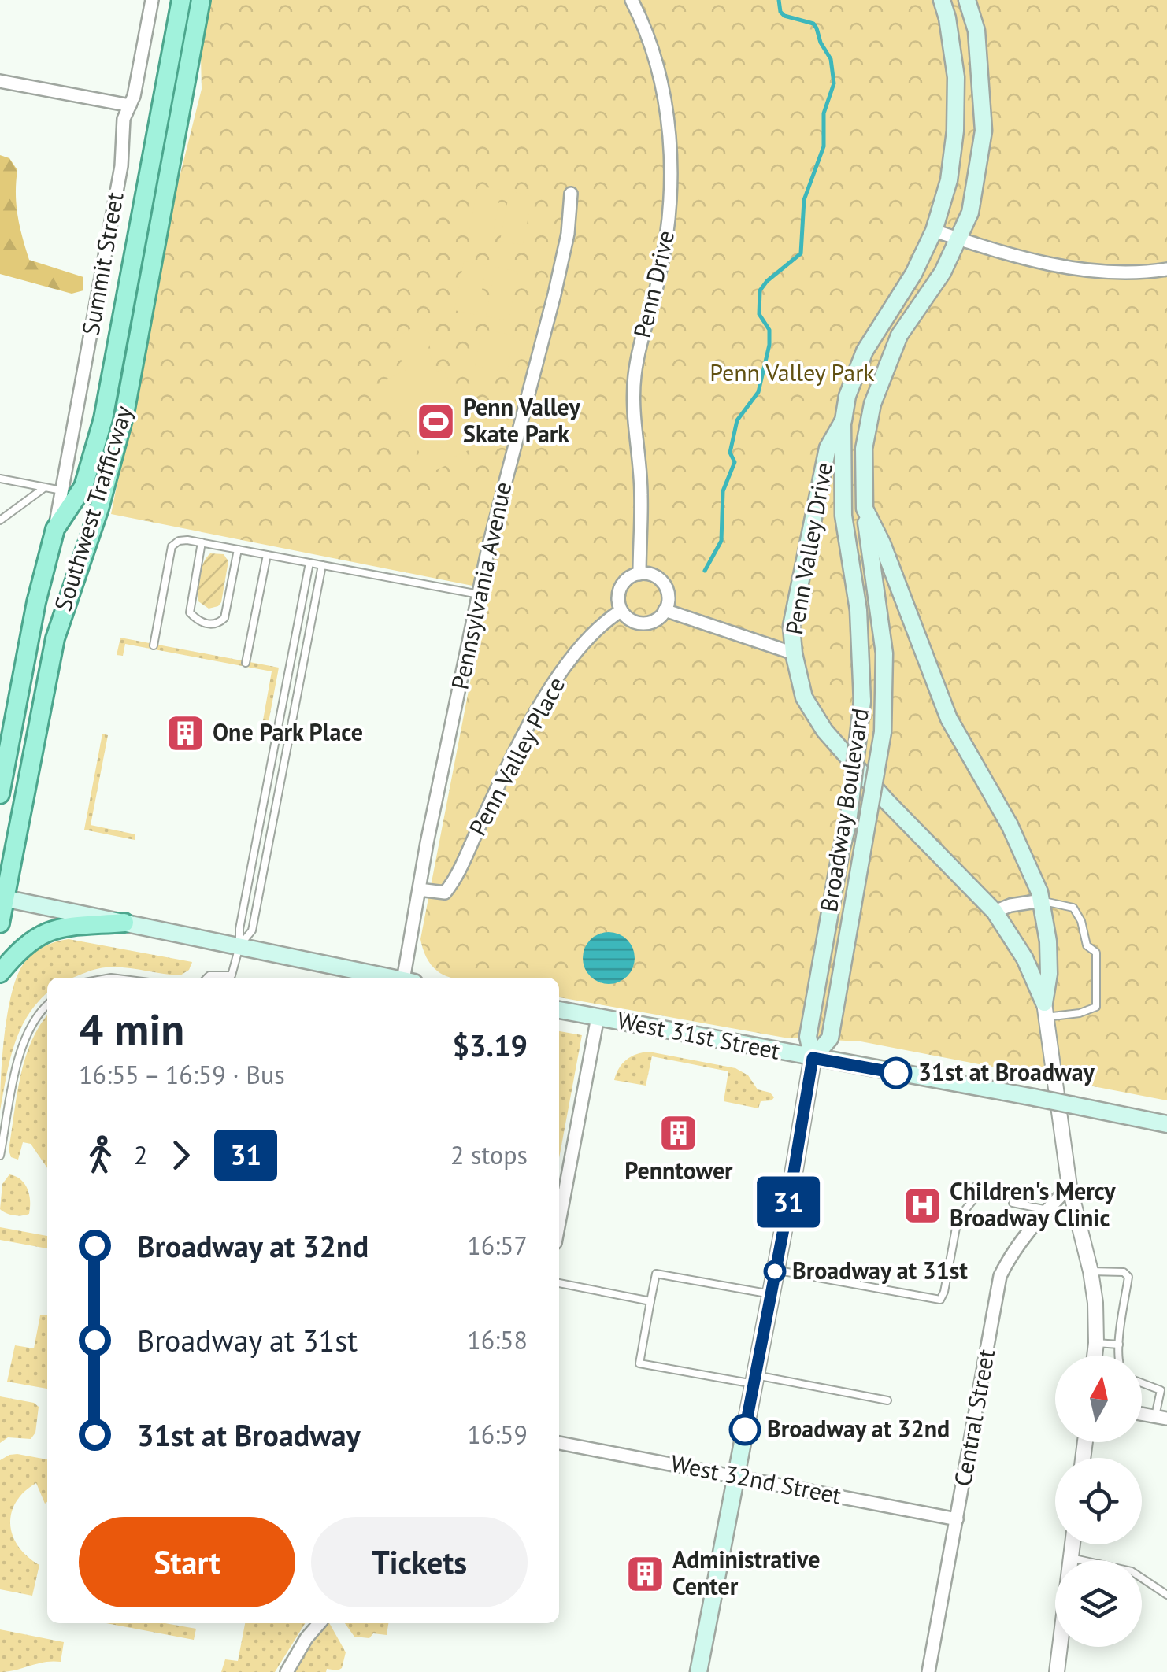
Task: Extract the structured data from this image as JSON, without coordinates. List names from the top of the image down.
{
  "streets": {
    "main road": [
      "Southwest Trafficway",
      "Penn Valley Drive",
      "Broadway Boulevard",
      "West 31st Street"
    ],
    "street": [
      "Summit Street",
      "Penn Drive",
      "Pennsylvania Avenue",
      "Penn Valley Place",
      "Central Street",
      "West 32nd Street"
    ]
  },
  "crossings": [
    ["Summit Street", "Southwest Trafficway"],
    ["Penn Drive", "Penn Valley Place"],
    ["Penn Valley Drive", "Broadway Boulevard"],
    ["Pennsylvania Avenue", "Penn Valley Place"],
    ["Broadway Boulevard", "West 31st Street"],
    ["Broadway Boulevard", "West 32nd Street"],
    ["Central Street", "West 32nd Street"]
  ],
  "parks": ["Penn Valley Park"],
  "places": {
    "sports": ["Penn Valley Skate Park"],
    "building": ["One Park Place", "Penntower", "Administrative Center"],
    "other": ["31st at Broadway", "Broadway at 31st", "Broadway at 32nd"],
    "hospital": ["Children's Mercy Broadway Clinic"]
  },
  "lines": ["bus line 31"],
  "north": "top",
  "page": {
    "on_map": "31",
    "heading": ["4 min", "16:55 – 16:59 · Bus", "$3.19"],
    "legs": ["2", "31", "2 stops"],
    "list": [
      {
        "name": "Broadway at 32nd",
        "value": "16:57"
      },
      {
        "name": "Broadway at 31st",
        "value": "16:58"
      },
      {
        "name": "31st at Broadway",
        "value": "16:59"
      }
    ],
    "buttons": ["Start", "Tickets"]
  }
}
